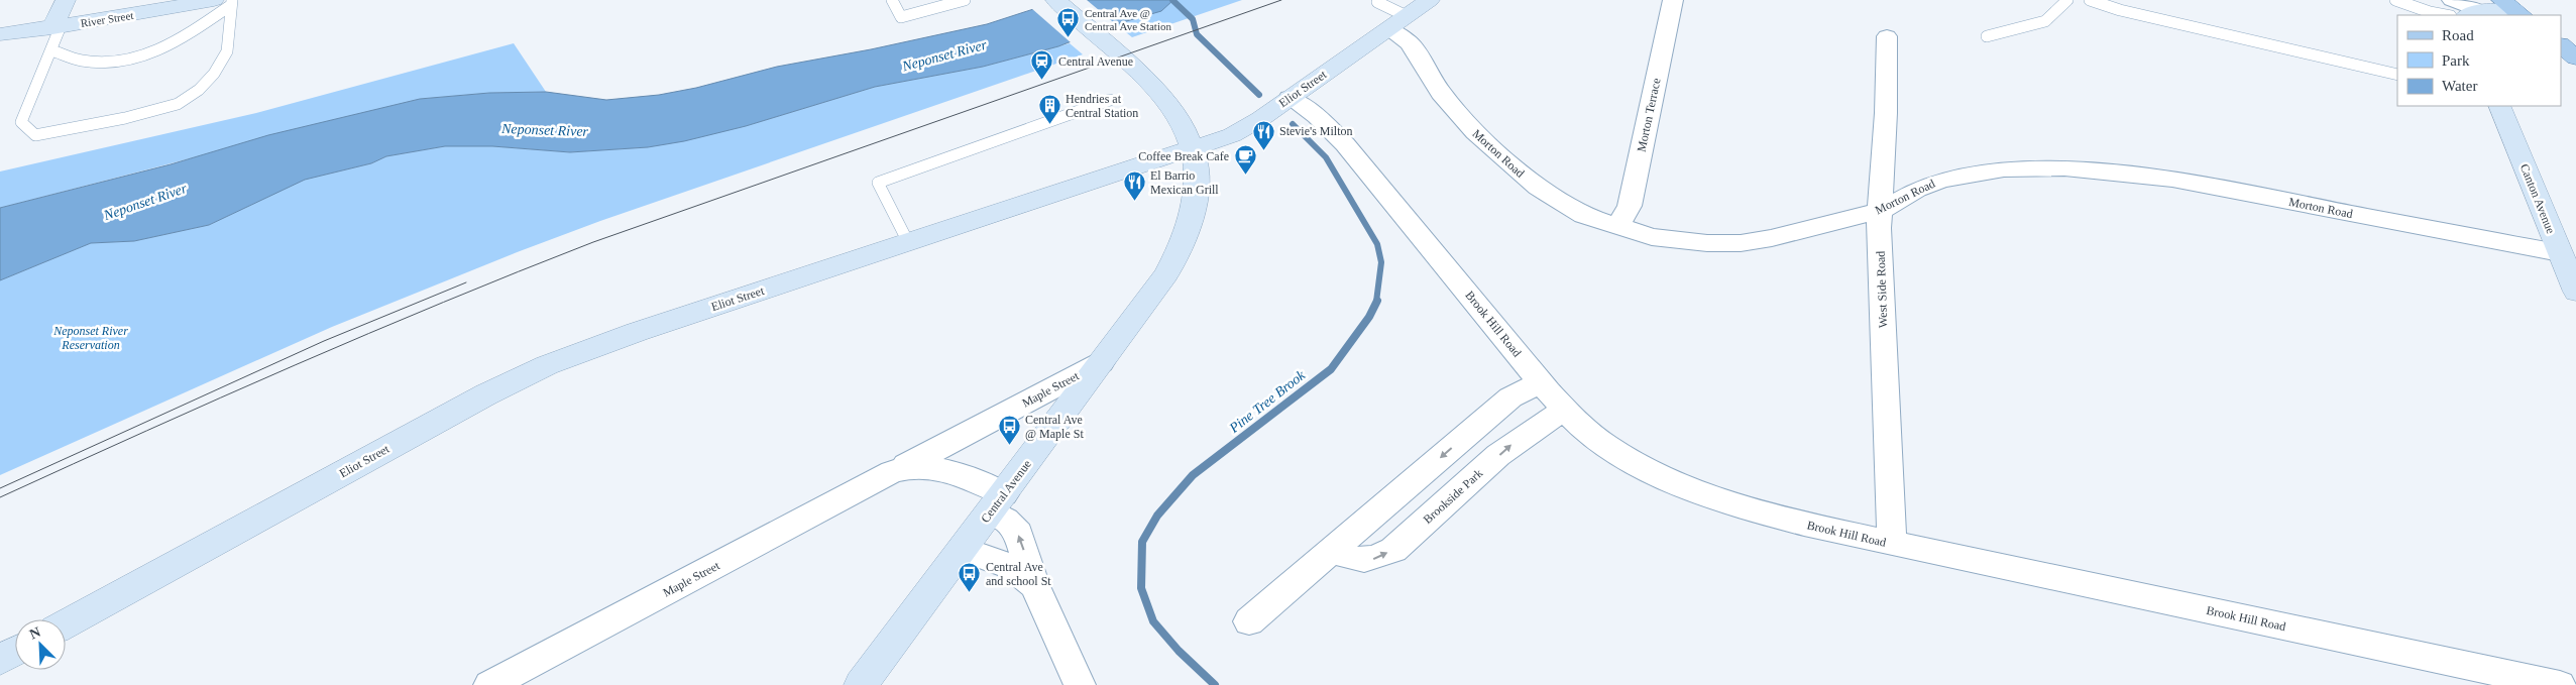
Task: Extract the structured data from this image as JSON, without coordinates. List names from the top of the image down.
{
  "streets": {
    "street": [
      "River Street",
      "Eliot Street",
      "Morton Terrace",
      "Morton Road",
      "Canton Avenue",
      "West Side Road",
      "Brook Hill Road",
      "Maple Street",
      "Central Avenue",
      "Brookside Park"
    ]
  },
  "crossings": [
    ["Eliot Street", "Morton Road"],
    ["Eliot Street", "Brook Hill Road"],
    ["Eliot Street", "Central Avenue"],
    ["Morton Terrace", "Morton Road"],
    ["Morton Road", "Canton Avenue"],
    ["Morton Road", "West Side Road"],
    ["West Side Road", "Brook Hill Road"],
    ["Brook Hill Road", "Brookside Park"],
    ["Maple Street", "Central Avenue"]
  ],
  "water": ["Neponset River", "Pine Tree Brook"],
  "parks": ["Neponset River Reservation"],
  "places": {
    "bus stop": ["Central Ave @ Central Ave Station", "Central Ave @ Maple St", "Central Ave and school St"],
    "station": ["Central Avenue"],
    "building": ["Hendries at Central Station"],
    "restaurant": ["Stevie's Milton", "El Barrio Mexican Grill"],
    "cafe": ["Coffee Break Cafe"]
  },
  "legend": ["Road", "Park", "Water"],
  "north": "top left"
}
